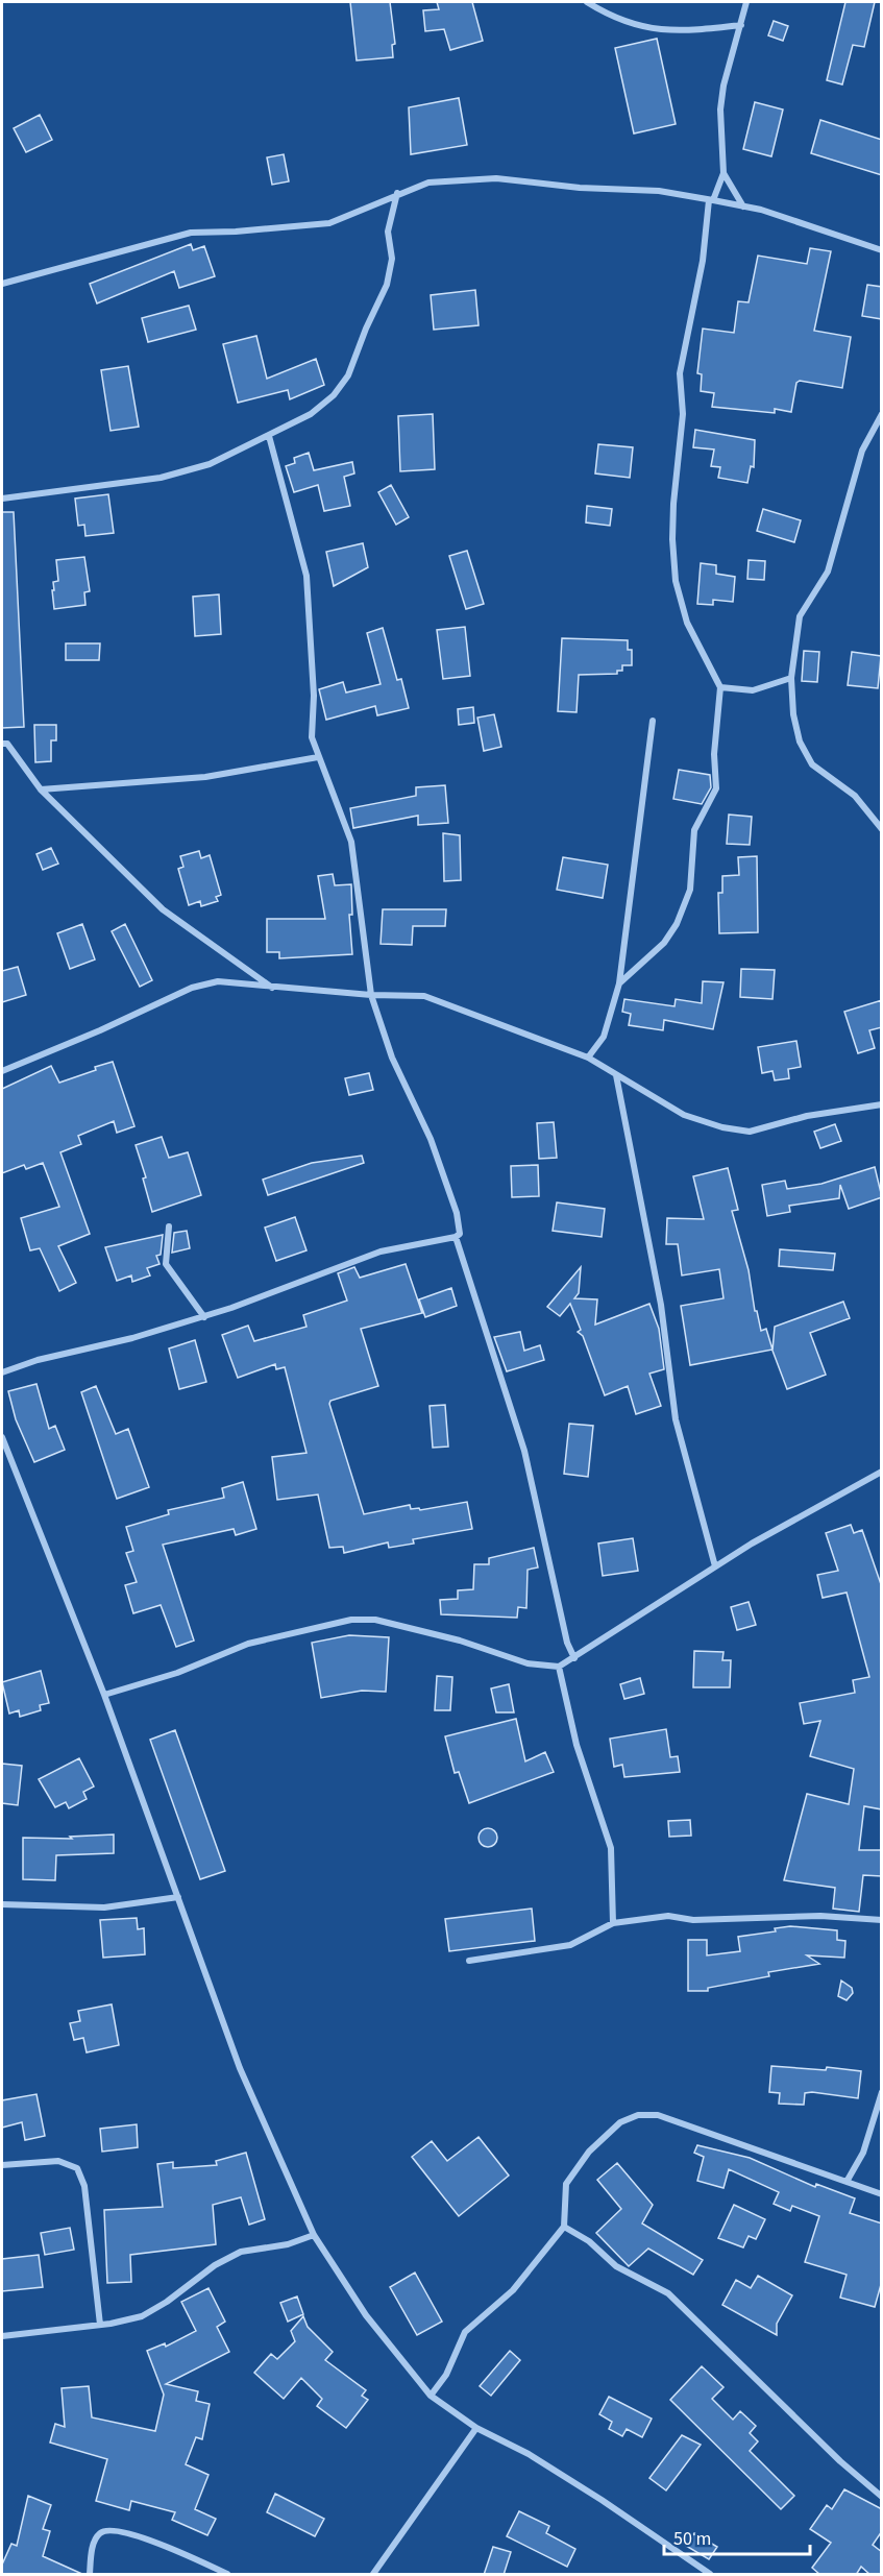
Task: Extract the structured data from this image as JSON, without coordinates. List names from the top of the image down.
{
  "scale_bar": "50 m"
}
